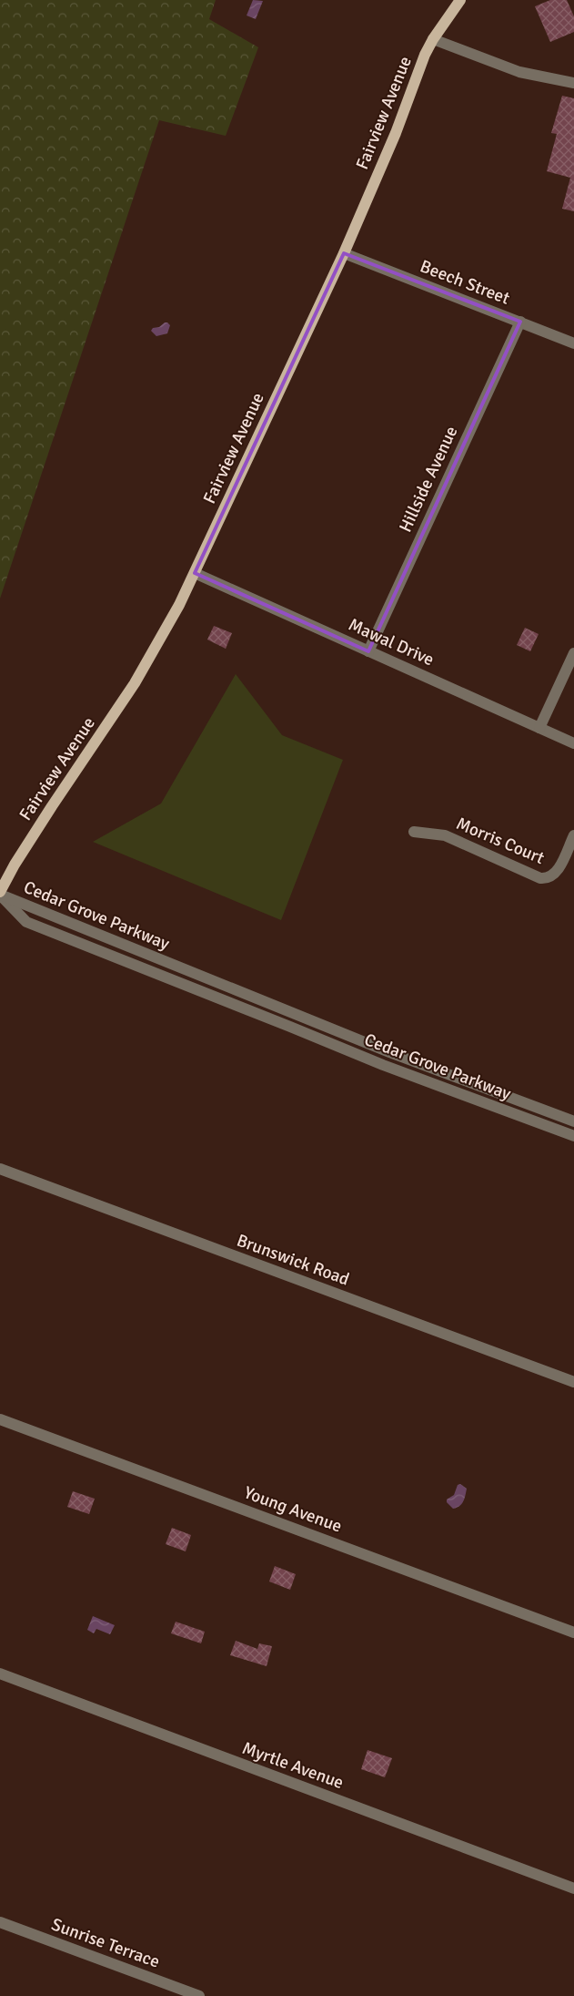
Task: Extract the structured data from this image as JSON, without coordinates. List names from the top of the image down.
{
  "streets": {
    "main road": ["Fairview Avenue"],
    "street": [
      "Beech Street",
      "Hillside Avenue",
      "Mawal Drive",
      "Morris Court",
      "Cedar Grove Parkway",
      "Brunswick Road",
      "Young Avenue",
      "Myrtle Avenue",
      "Sunrise Terrace"
    ]
  },
  "crossings": [
    ["Fairview Avenue", "Beech Street"],
    ["Fairview Avenue", "Mawal Drive"],
    ["Fairview Avenue", "Cedar Grove Parkway"],
    ["Beech Street", "Hillside Avenue"],
    ["Hillside Avenue", "Mawal Drive"]
  ]
}
